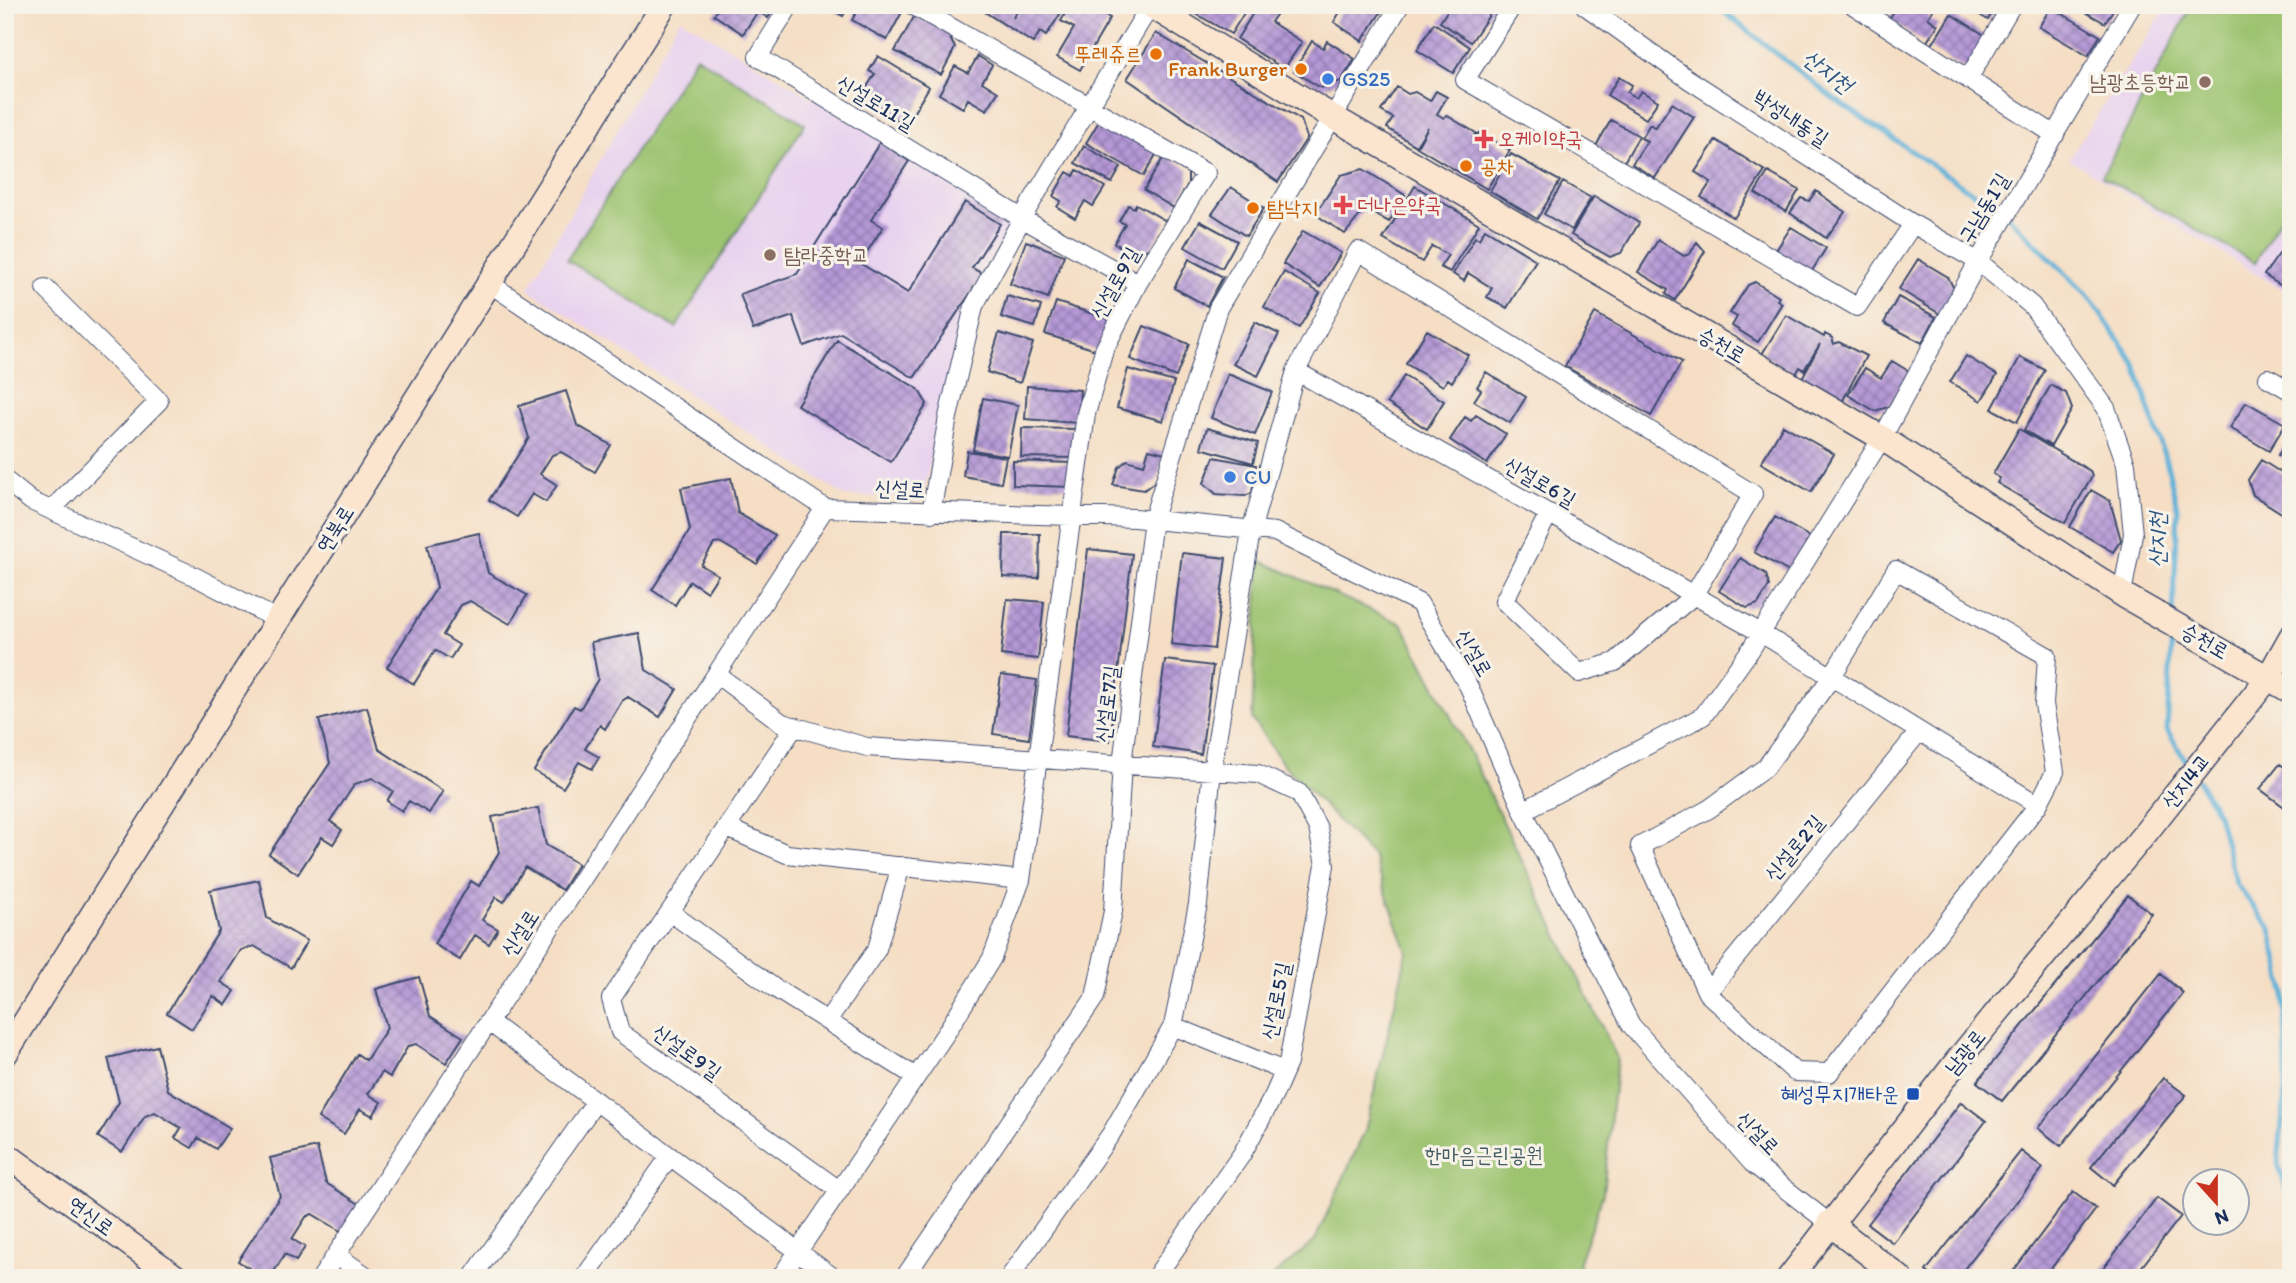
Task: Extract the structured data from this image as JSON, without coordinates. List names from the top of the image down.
{
  "streets": {
    "main road": [
      "승천로",
      "연북로",
      "산지4교",
      "남광로",
      "연신로"
    ],
    "street": [
      "신설로11길",
      "박성내동길",
      "구남동1길",
      "신설로9길",
      "신설로6길",
      "신설로",
      "신설로7길",
      "신설로2길",
      "신설로5길"
    ]
  },
  "crossings": [
    ["박성내동길", "구남동1길"],
    ["박성내동길", "승천로"],
    ["구남동1길", "승천로"],
    ["구남동1길", "신설로6길"],
    ["구남동1길", "신설로"],
    ["신설로9길", "신설로"],
    ["승천로", "신설로7길"],
    ["승천로", "산지4교"],
    ["신설로", "신설로7길"],
    ["신설로", "남광로"],
    ["산지4교", "남광로"]
  ],
  "water": ["산지천"],
  "parks": ["한마음근린공원"],
  "places": {
    "other": [
      "뚜레쥬르",
      "Frank Burger",
      "GS25",
      "남광초등학교",
      "공차",
      "탐낙지",
      "탐라중학교",
      "CU"
    ],
    "health": ["오케이약국", "더나은약국"],
    "transit": ["혜성무지개타운"]
  },
  "north": "bottom"
}
